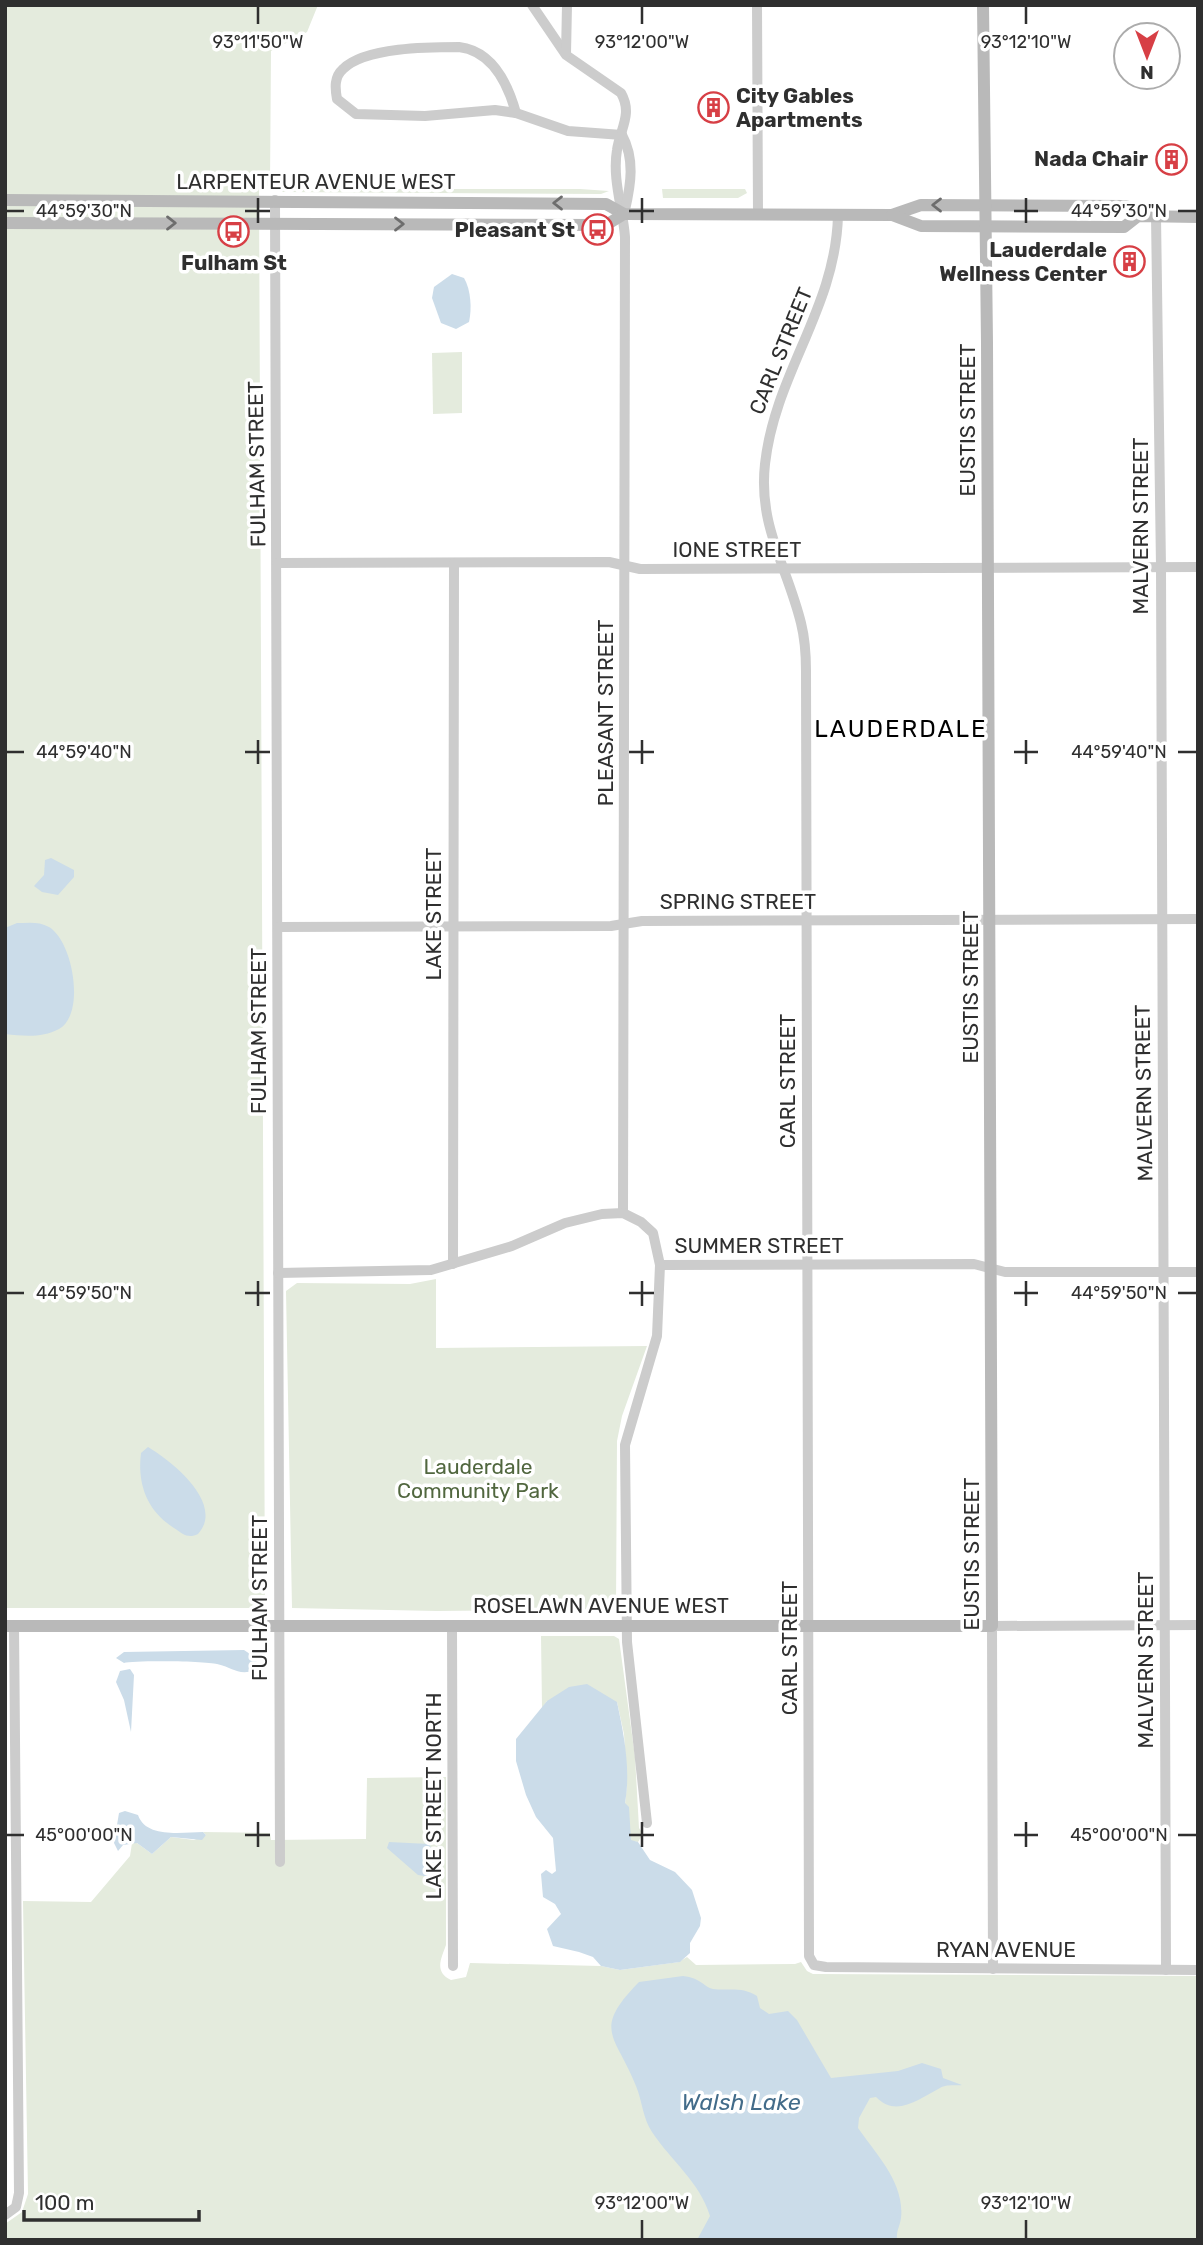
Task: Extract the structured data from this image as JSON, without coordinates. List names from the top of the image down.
{
  "streets": {
    "street": [
      "LARPENTEUR AVENUE WEST",
      "CARL STREET",
      "EUSTIS STREET",
      "FULHAM STREET",
      "MALVERN STREET",
      "IONE STREET",
      "PLEASANT STREET",
      "SPRING STREET",
      "LAKE STREET",
      "SUMMER STREET",
      "ROSELAWN AVENUE WEST",
      "LAKE STREET NORTH",
      "RYAN AVENUE"
    ]
  },
  "crossings": [
    ["LARPENTEUR AVENUE WEST", "CARL STREET"],
    ["LARPENTEUR AVENUE WEST", "EUSTIS STREET"],
    ["LARPENTEUR AVENUE WEST", "FULHAM STREET"],
    ["LARPENTEUR AVENUE WEST", "MALVERN STREET"],
    ["LARPENTEUR AVENUE WEST", "PLEASANT STREET"],
    ["CARL STREET", "IONE STREET"],
    ["CARL STREET", "SPRING STREET"],
    ["CARL STREET", "SUMMER STREET"],
    ["CARL STREET", "ROSELAWN AVENUE WEST"],
    ["CARL STREET", "RYAN AVENUE"],
    ["EUSTIS STREET", "IONE STREET"],
    ["EUSTIS STREET", "SPRING STREET"],
    ["EUSTIS STREET", "SUMMER STREET"],
    ["EUSTIS STREET", "ROSELAWN AVENUE WEST"],
    ["EUSTIS STREET", "RYAN AVENUE"],
    ["FULHAM STREET", "IONE STREET"],
    ["FULHAM STREET", "SPRING STREET"],
    ["FULHAM STREET", "ROSELAWN AVENUE WEST"],
    ["MALVERN STREET", "IONE STREET"],
    ["MALVERN STREET", "SPRING STREET"],
    ["MALVERN STREET", "SUMMER STREET"],
    ["MALVERN STREET", "ROSELAWN AVENUE WEST"],
    ["MALVERN STREET", "RYAN AVENUE"],
    ["IONE STREET", "PLEASANT STREET"],
    ["IONE STREET", "LAKE STREET"],
    ["PLEASANT STREET", "SPRING STREET"],
    ["PLEASANT STREET", "SUMMER STREET"],
    ["SPRING STREET", "LAKE STREET"],
    ["ROSELAWN AVENUE WEST", "LAKE STREET NORTH"]
  ],
  "districts": ["LAUDERDALE"],
  "water": ["Walsh Lake"],
  "parks": ["Lauderdale Community Park"],
  "places": {
    "building": ["City Gables Apartments", "Nada Chair", "Lauderdale Wellness Center"],
    "bus stop": ["Pleasant St", "Fulham St"]
  },
  "scale_bar": "100 m",
  "north": "bottom",
  "coordinates": [
    "93°11'50\"W",
    "93°12'00\"W",
    "93°12'10\"W",
    "44°59'30\"N",
    "44°59'40\"N",
    "44°59'50\"N",
    "45°00'00\"N"
  ]
}
